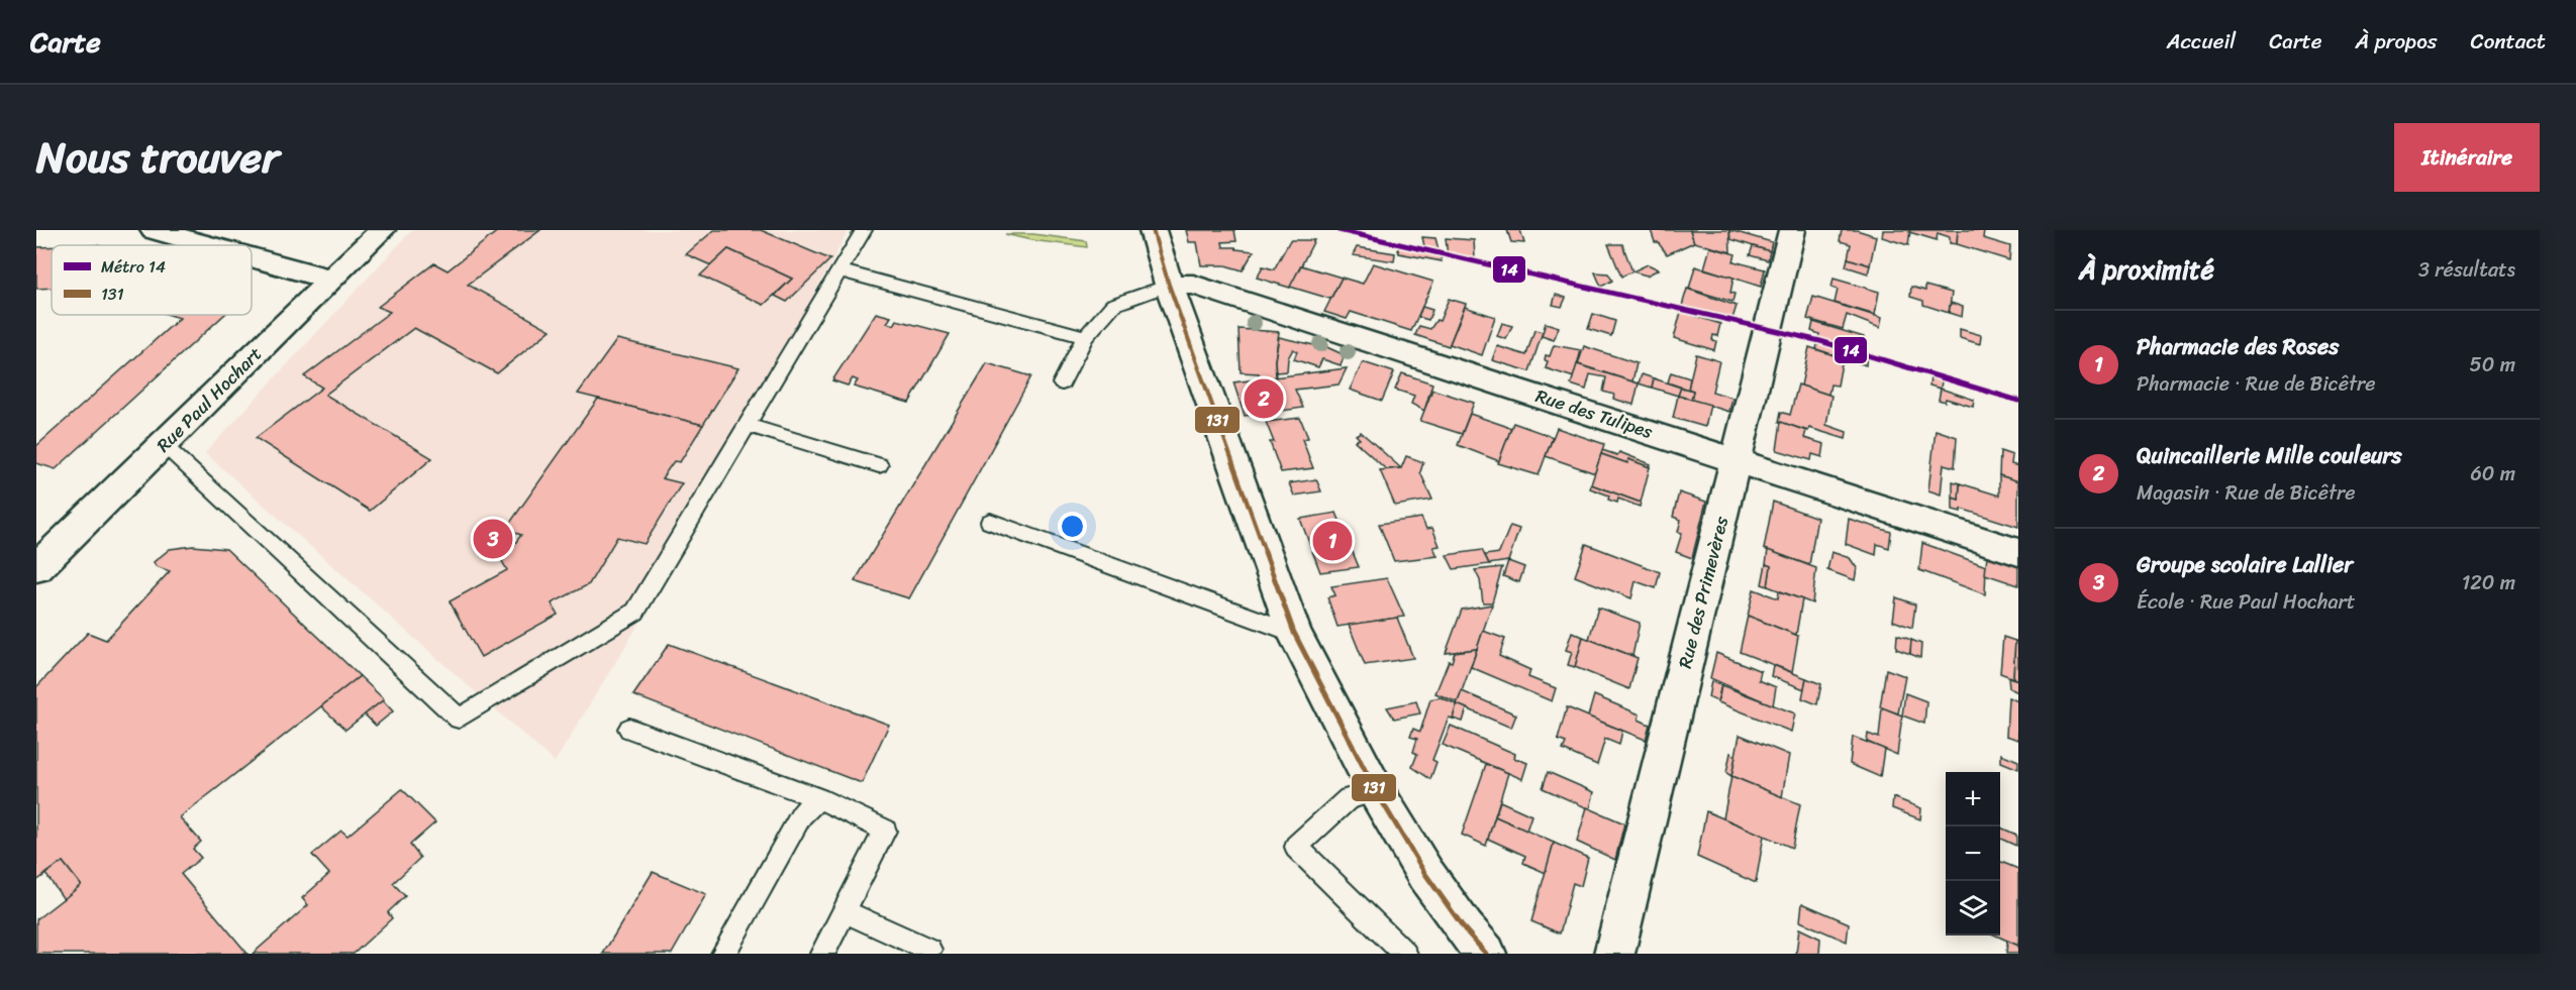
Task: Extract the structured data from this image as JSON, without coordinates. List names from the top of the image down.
{
  "streets": {
    "street": ["Rue Paul Hochart", "Rue des Tulipes", "Rue des Primevères"]
  },
  "crossings": [
    ["Rue des Tulipes", "Rue des Primevères"]
  ],
  "lines": ["metro line 14", "transit line 131"],
  "legend": ["Métro 14", "131"],
  "page": {
    "header": "Carte",
    "nav": [
      "Accueil",
      "Carte",
      "À propos",
      "Contact"
    ],
    "title": "Nous trouver",
    "buttons": "Itinéraire",
    "heading": ["À proximité", "3 résultats"],
    "list": [
      {
        "mark": "1",
        "name": "Pharmacie des Roses",
        "note": "Pharmacie · Rue de Bicêtre",
        "value": "50 m"
      },
      {
        "mark": "2",
        "name": "Quincaillerie Mille couleurs",
        "note": "Magasin · Rue de Bicêtre",
        "value": "60 m"
      },
      {
        "mark": "3",
        "name": "Groupe scolaire Lallier",
        "note": "École · Rue Paul Hochart",
        "value": "120 m"
      }
    ],
    "pins": ["2", "3", "1"],
    "map_buttons": ["+", "−"]
  }
}
